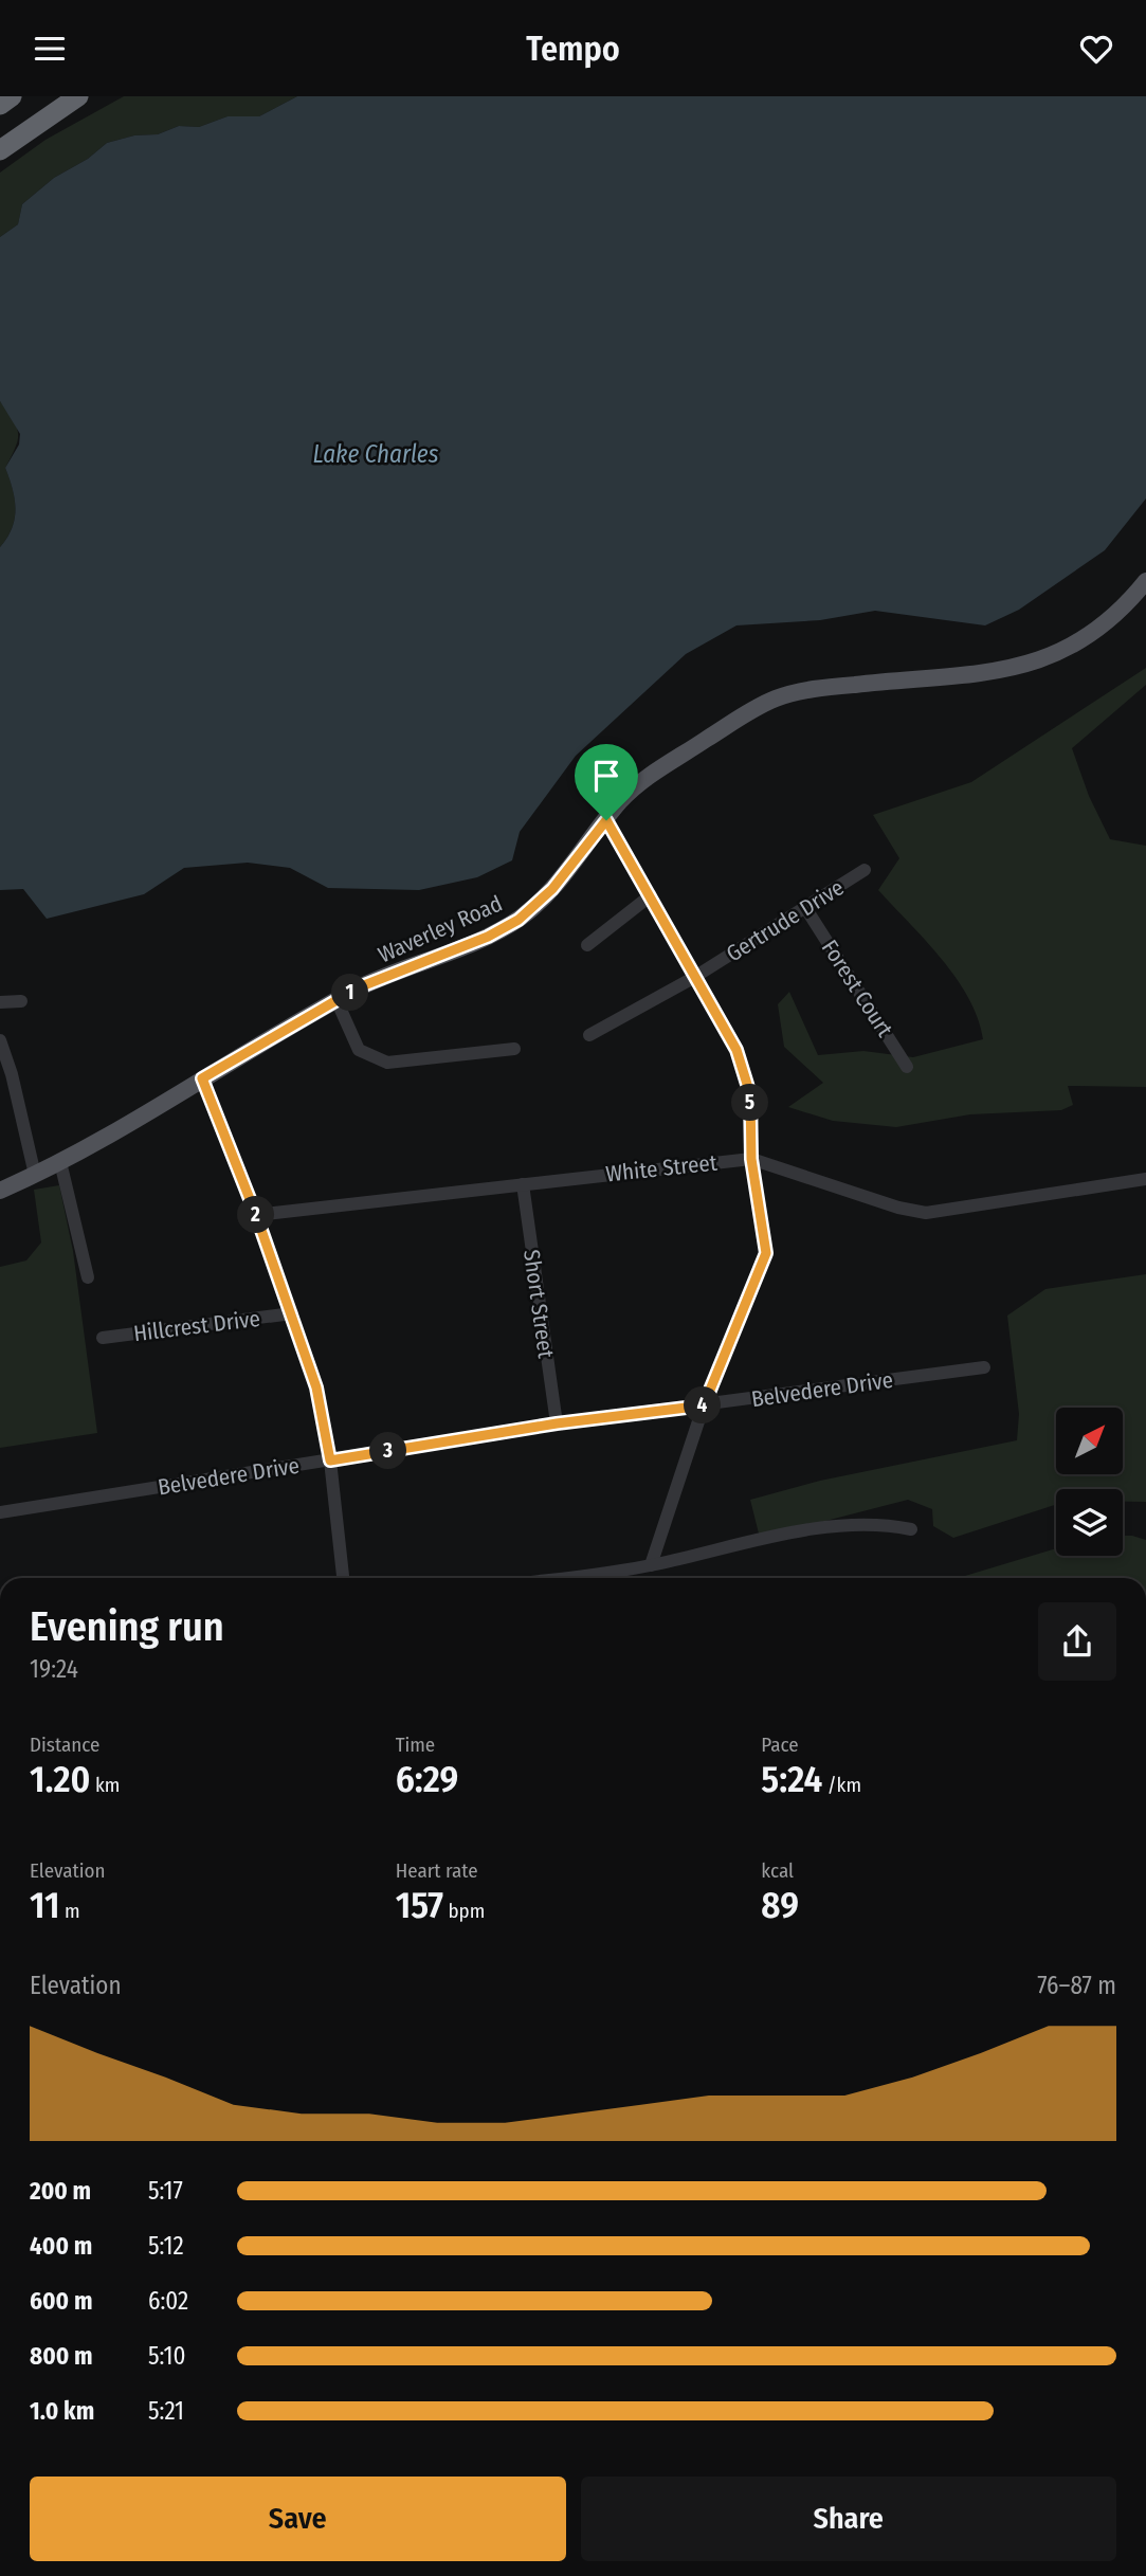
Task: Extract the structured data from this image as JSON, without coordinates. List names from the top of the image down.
{
  "streets": {
    "main road": ["Waverley Road"],
    "street": [
      "Gertrude Drive",
      "Forest Court",
      "White Street",
      "Short Street",
      "Hillcrest Drive",
      "Belvedere Drive"
    ]
  },
  "crossings": [
    ["Gertrude Drive", "Forest Court"],
    ["White Street", "Short Street"],
    ["Short Street", "Belvedere Drive"]
  ],
  "water": ["Lake Charles"],
  "north": "top right",
  "page": {
    "header": "Tempo",
    "pins": [
      "1",
      "5",
      "2",
      "4",
      "3"
    ],
    "heading": ["Evening run", "19:24"],
    "stats": [
      ["Distance", "1.20 km"],
      ["Time", "6:29"],
      ["Pace", "5:24 /km"],
      ["Elevation", "11 m"],
      ["Heart rate", "157 bpm"],
      ["kcal", "89"]
    ],
    "chart": ["Elevation", "76–87 m"],
    "list": [
      {
        "name": "200 m",
        "note": "5:17"
      },
      {
        "name": "400 m",
        "note": "5:12"
      },
      {
        "name": "600 m",
        "note": "6:02"
      },
      {
        "name": "800 m",
        "note": "5:10"
      },
      {
        "name": "1.0 km",
        "note": "5:21"
      }
    ],
    "buttons": ["Save", "Share"]
  }
}
